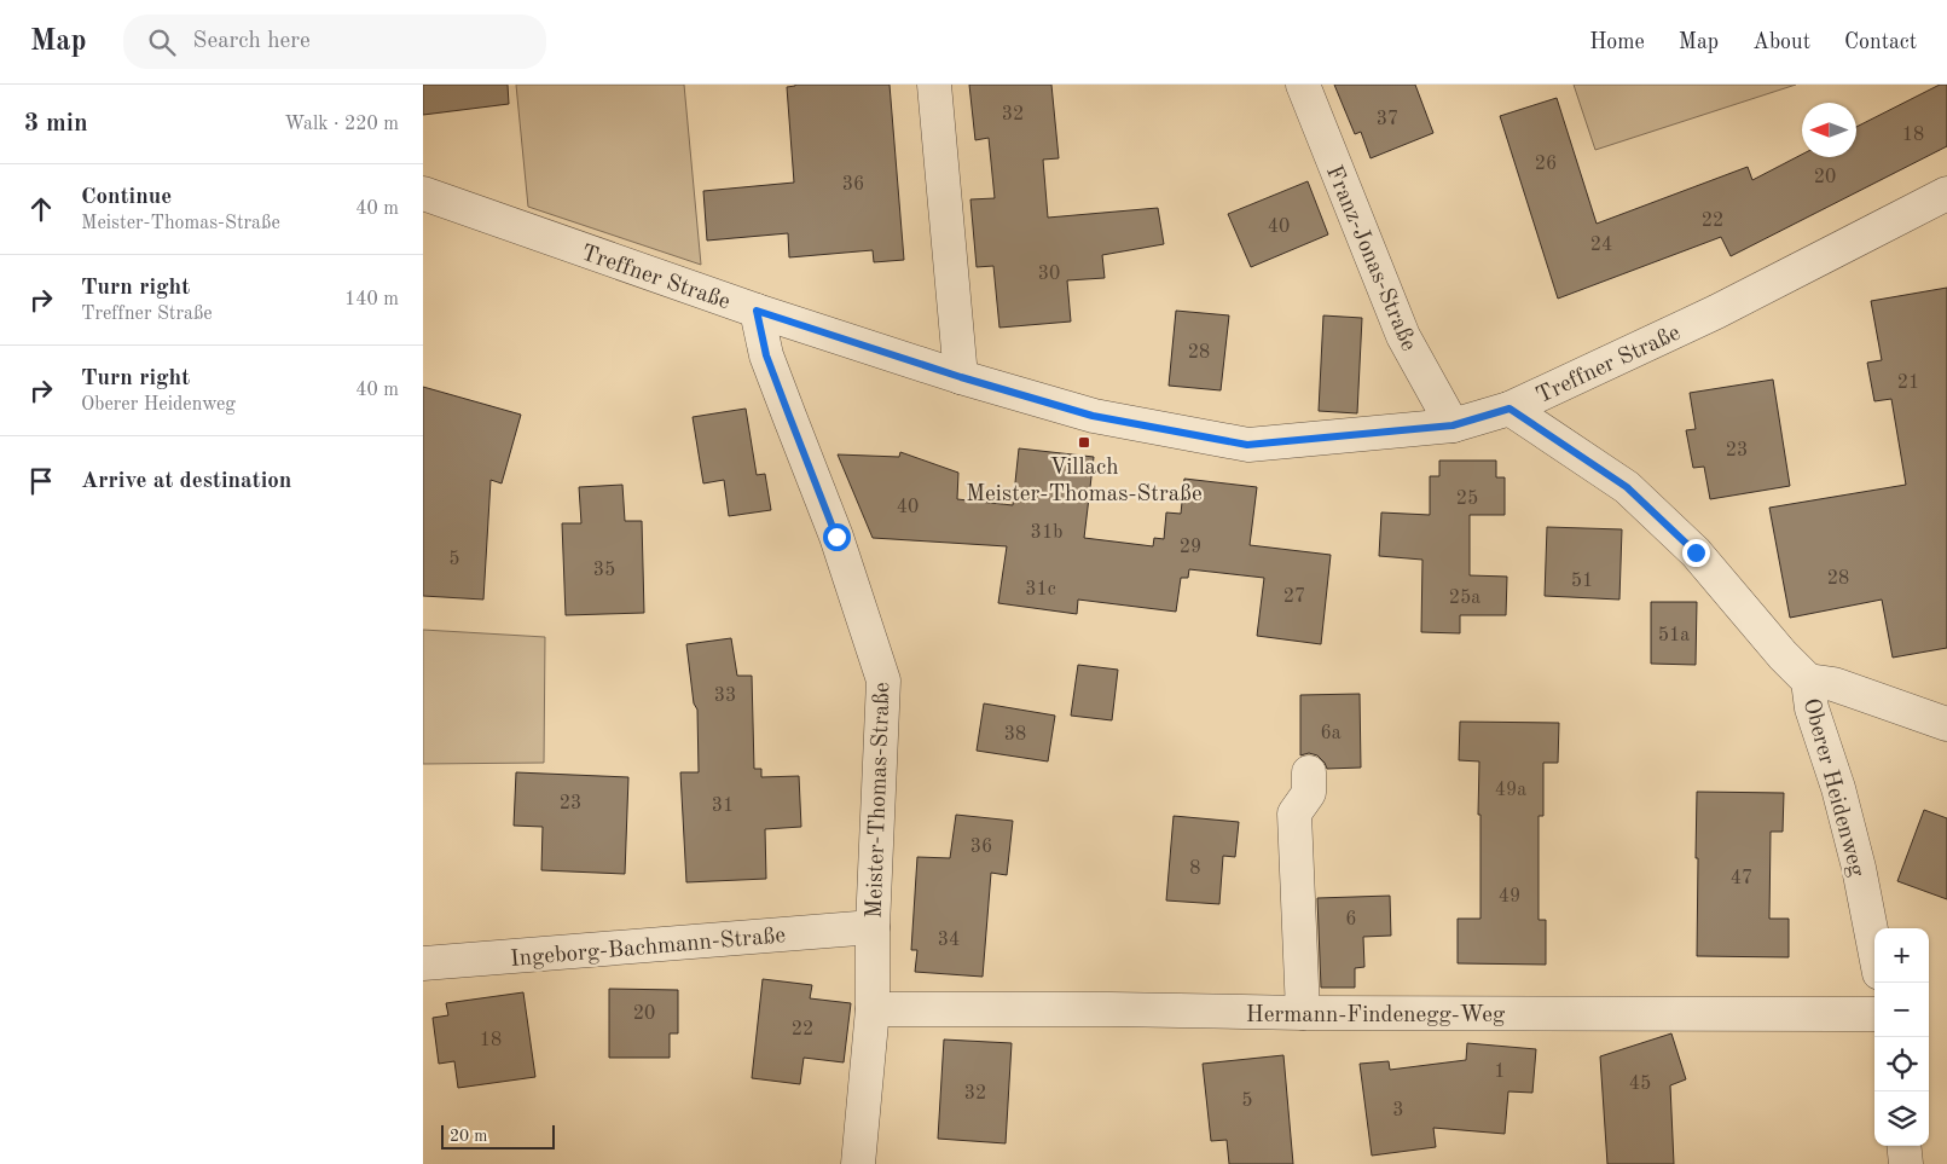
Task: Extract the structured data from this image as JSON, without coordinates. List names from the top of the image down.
{
  "streets": {
    "street": [
      "Franz-Jonas-Straße",
      "Treffner Straße",
      "Oberer Heidenweg",
      "Meister-Thomas-Straße",
      "Ingeborg-Bachmann-Straße",
      "Hermann-Findenegg-Weg"
    ]
  },
  "crossings": [
    ["Franz-Jonas-Straße", "Treffner Straße"],
    ["Treffner Straße", "Oberer Heidenweg"],
    ["Treffner Straße", "Meister-Thomas-Straße"],
    ["Meister-Thomas-Straße", "Ingeborg-Bachmann-Straße"],
    ["Meister-Thomas-Straße", "Hermann-Findenegg-Weg"]
  ],
  "places": {
    "transit": ["Villach Meister-Thomas-Straße"]
  },
  "house_numbers": [
    "32",
    "37",
    "18",
    "26",
    "20",
    "36",
    "22",
    "40",
    "24",
    "30",
    "28",
    "21",
    "23",
    "25",
    "40",
    "31b",
    "29",
    "5",
    "35",
    "28",
    "51",
    "31c",
    "27",
    "25a",
    "51a",
    "33",
    "6a",
    "38",
    "49a",
    "23",
    "31",
    "36",
    "8",
    "47",
    "49",
    "6",
    "34",
    "20",
    "22",
    "18",
    "1",
    "45",
    "32",
    "5",
    "3"
  ],
  "scale_bar": "20 m",
  "north": "left",
  "page": {
    "header": "Map",
    "search": "Search here",
    "nav": [
      "Home",
      "Map",
      "About",
      "Contact"
    ],
    "heading": ["3 min", "Walk · 220 m"],
    "list": [
      ["Continue", "Meister-Thomas-Straße", "40 m"],
      ["Turn right", "Treffner Straße", "140 m"],
      ["Turn right", "Oberer Heidenweg", "40 m"],
      "Arrive at destination"
    ],
    "map_buttons": ["+", "−"],
    "scale": "20 m"
  }
}
